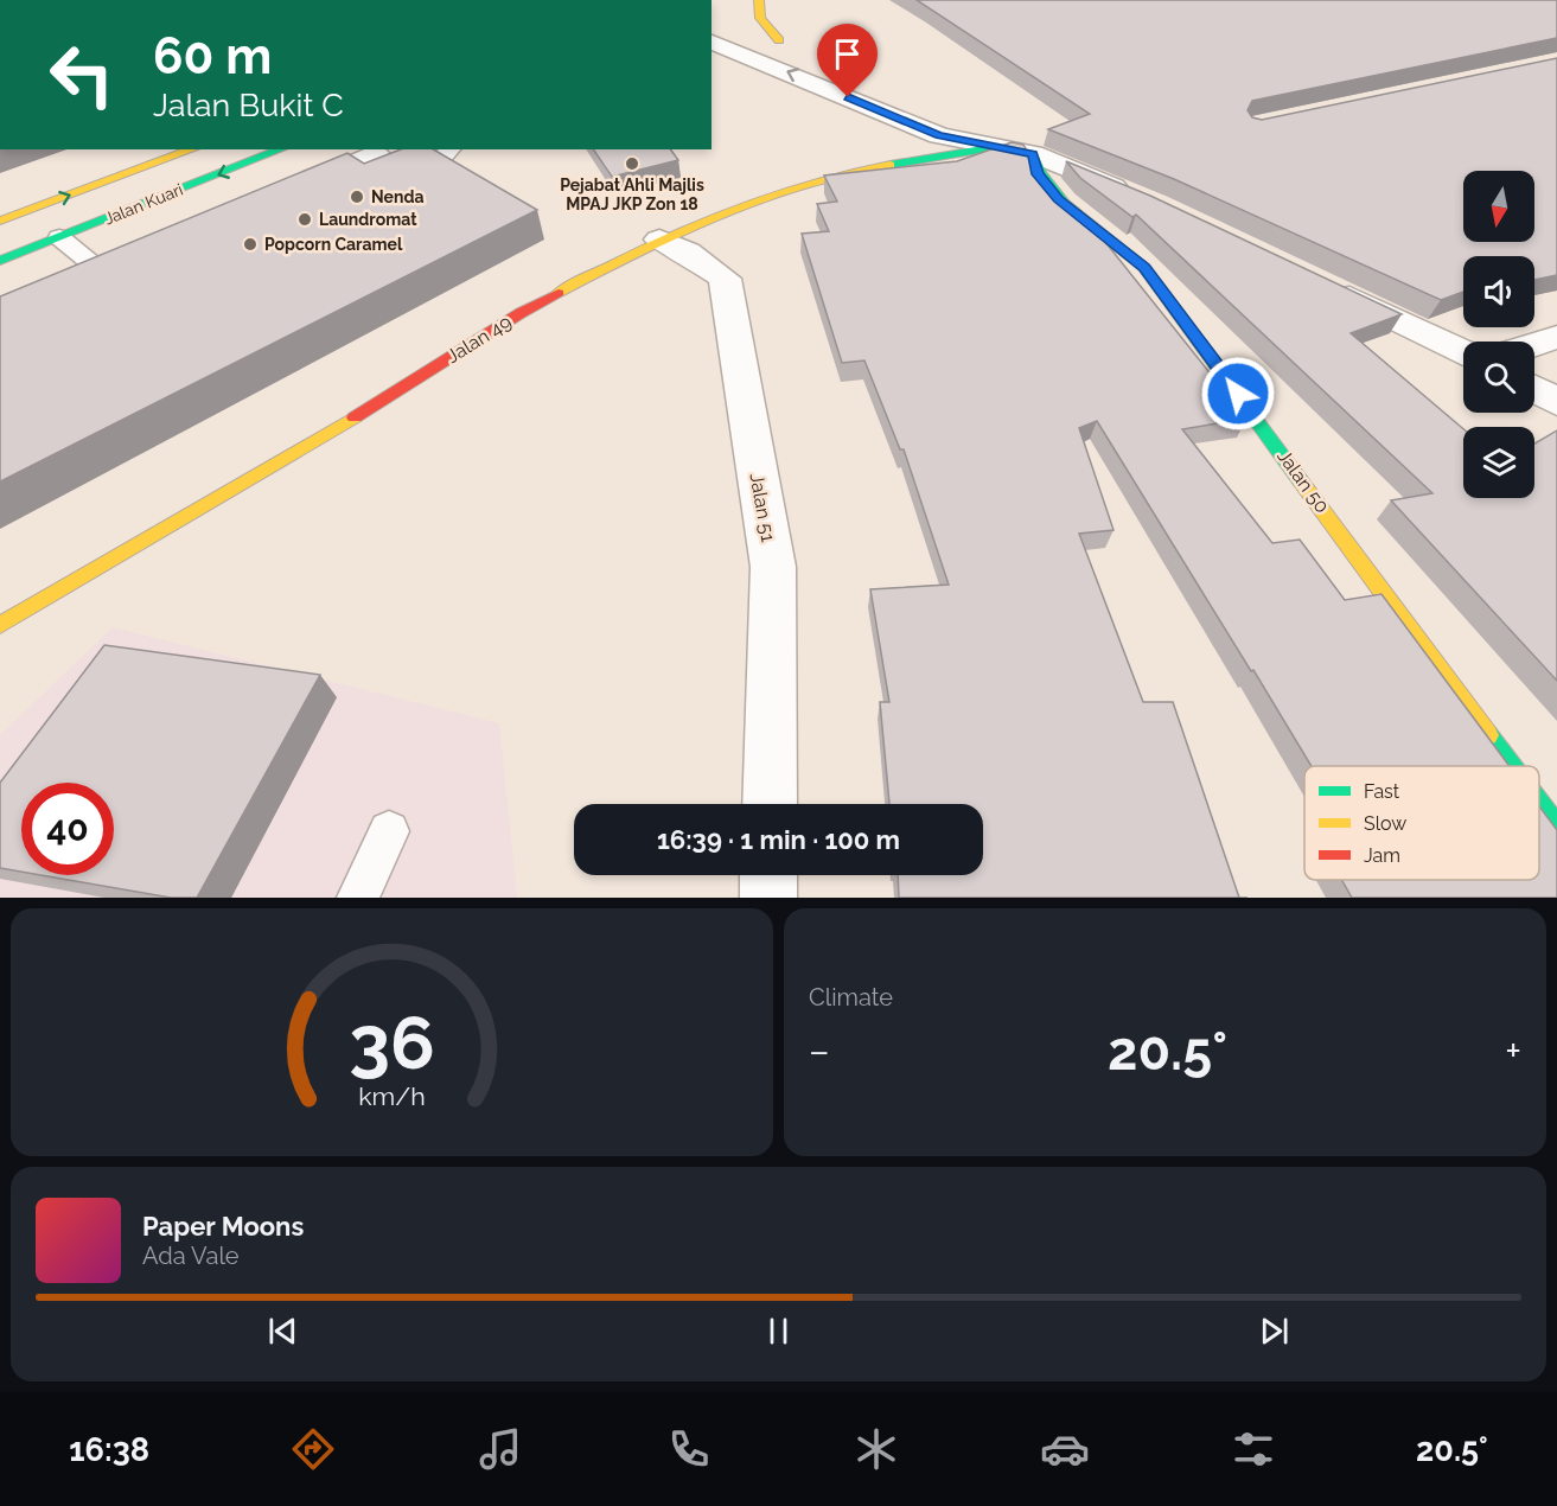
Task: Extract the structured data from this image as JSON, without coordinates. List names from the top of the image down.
{
  "streets": {
    "street": [
      "Jalan Kuari",
      "Jalan 49",
      "Jalan 50",
      "Jalan 51"
    ]
  },
  "crossings": [
    ["Jalan 49", "Jalan 51"]
  ],
  "places": [
    "Pejabat Ahli Majlis MPAJ JKP Zon 18",
    "Nenda",
    "Laundromat",
    "Popcorn Caramel"
  ],
  "legend": ["Fast", "Slow", "Jam"],
  "north": "bottom",
  "page": {
    "turn": ["60 m", "Jalan Bukit C"],
    "limit": "40",
    "trip": "16:39 · 1 min · 100 m",
    "tile": "Climate",
    "heat": ["−", "20.5°", "+"],
    "song": ["Paper Moons", "Ada Vale"],
    "tabs": ["16:38", "20.5°"],
    "gauge": ["36", "km/h"]
  }
}
